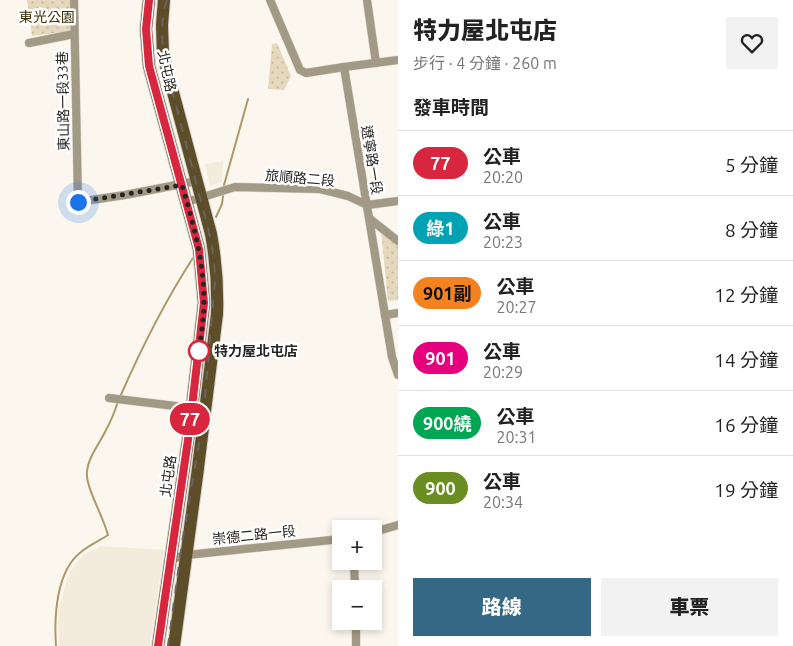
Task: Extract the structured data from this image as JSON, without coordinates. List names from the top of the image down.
{
  "streets": {
    "main road": ["北屯路"],
    "street": [
      "東山路一段33巷",
      "遼寧路一段",
      "旅順路二段",
      "崇德二路一段"
    ]
  },
  "crossings": [
    ["北屯路", "東山路一段33巷"],
    ["北屯路", "旅順路二段"],
    ["北屯路", "崇德二路一段"],
    ["遼寧路一段", "旅順路二段"]
  ],
  "parks": ["東光公園"],
  "places": ["特力屋北屯店"],
  "lines": ["bus line 77"],
  "page": {
    "on_map": "77",
    "heading": [
      ["特力屋北屯店", "步行 · 4 分鐘 · 260 m"],
      "發車時間"
    ],
    "list": [
      {
        "mark": "77",
        "name": "公車",
        "note": "20:20",
        "value": "5 分鐘"
      },
      {
        "mark": "綠1",
        "name": "公車",
        "note": "20:23",
        "value": "8 分鐘"
      },
      {
        "mark": "901副",
        "name": "公車",
        "note": "20:27",
        "value": "12 分鐘"
      },
      {
        "mark": "901",
        "name": "公車",
        "note": "20:29",
        "value": "14 分鐘"
      },
      {
        "mark": "900繞",
        "name": "公車",
        "note": "20:31",
        "value": "16 分鐘"
      },
      {
        "mark": "900",
        "name": "公車",
        "note": "20:34",
        "value": "19 分鐘"
      }
    ],
    "map_buttons": ["+", "−"],
    "buttons": ["路線", "車票"]
  }
}
